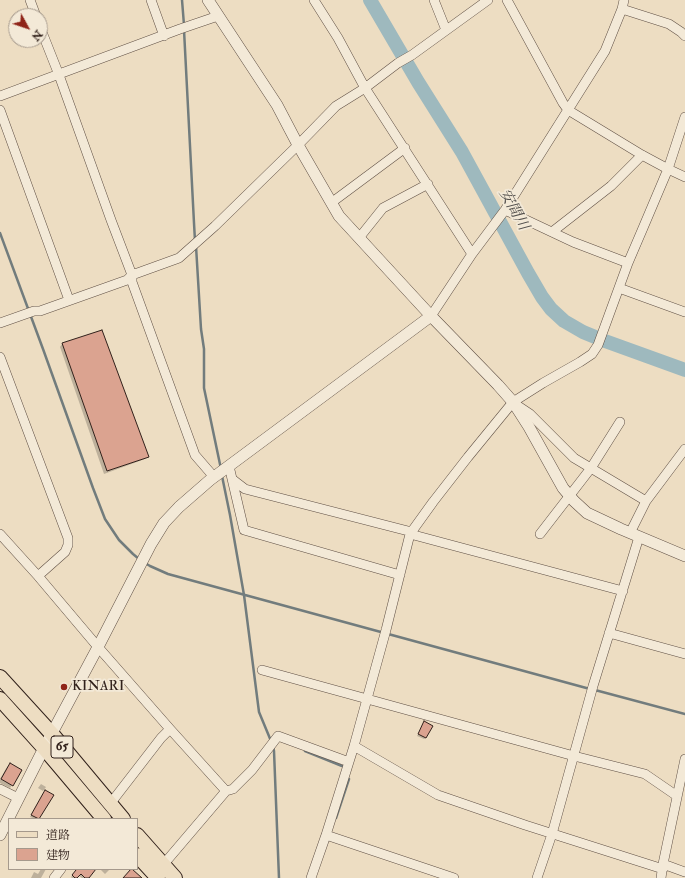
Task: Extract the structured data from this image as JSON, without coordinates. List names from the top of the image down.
{
  "streets": {
    "main road": ["65"]
  },
  "water": ["安間川"],
  "places": ["KINARI"],
  "legend": ["道路", "建物"],
  "north": "bottom right"
}
